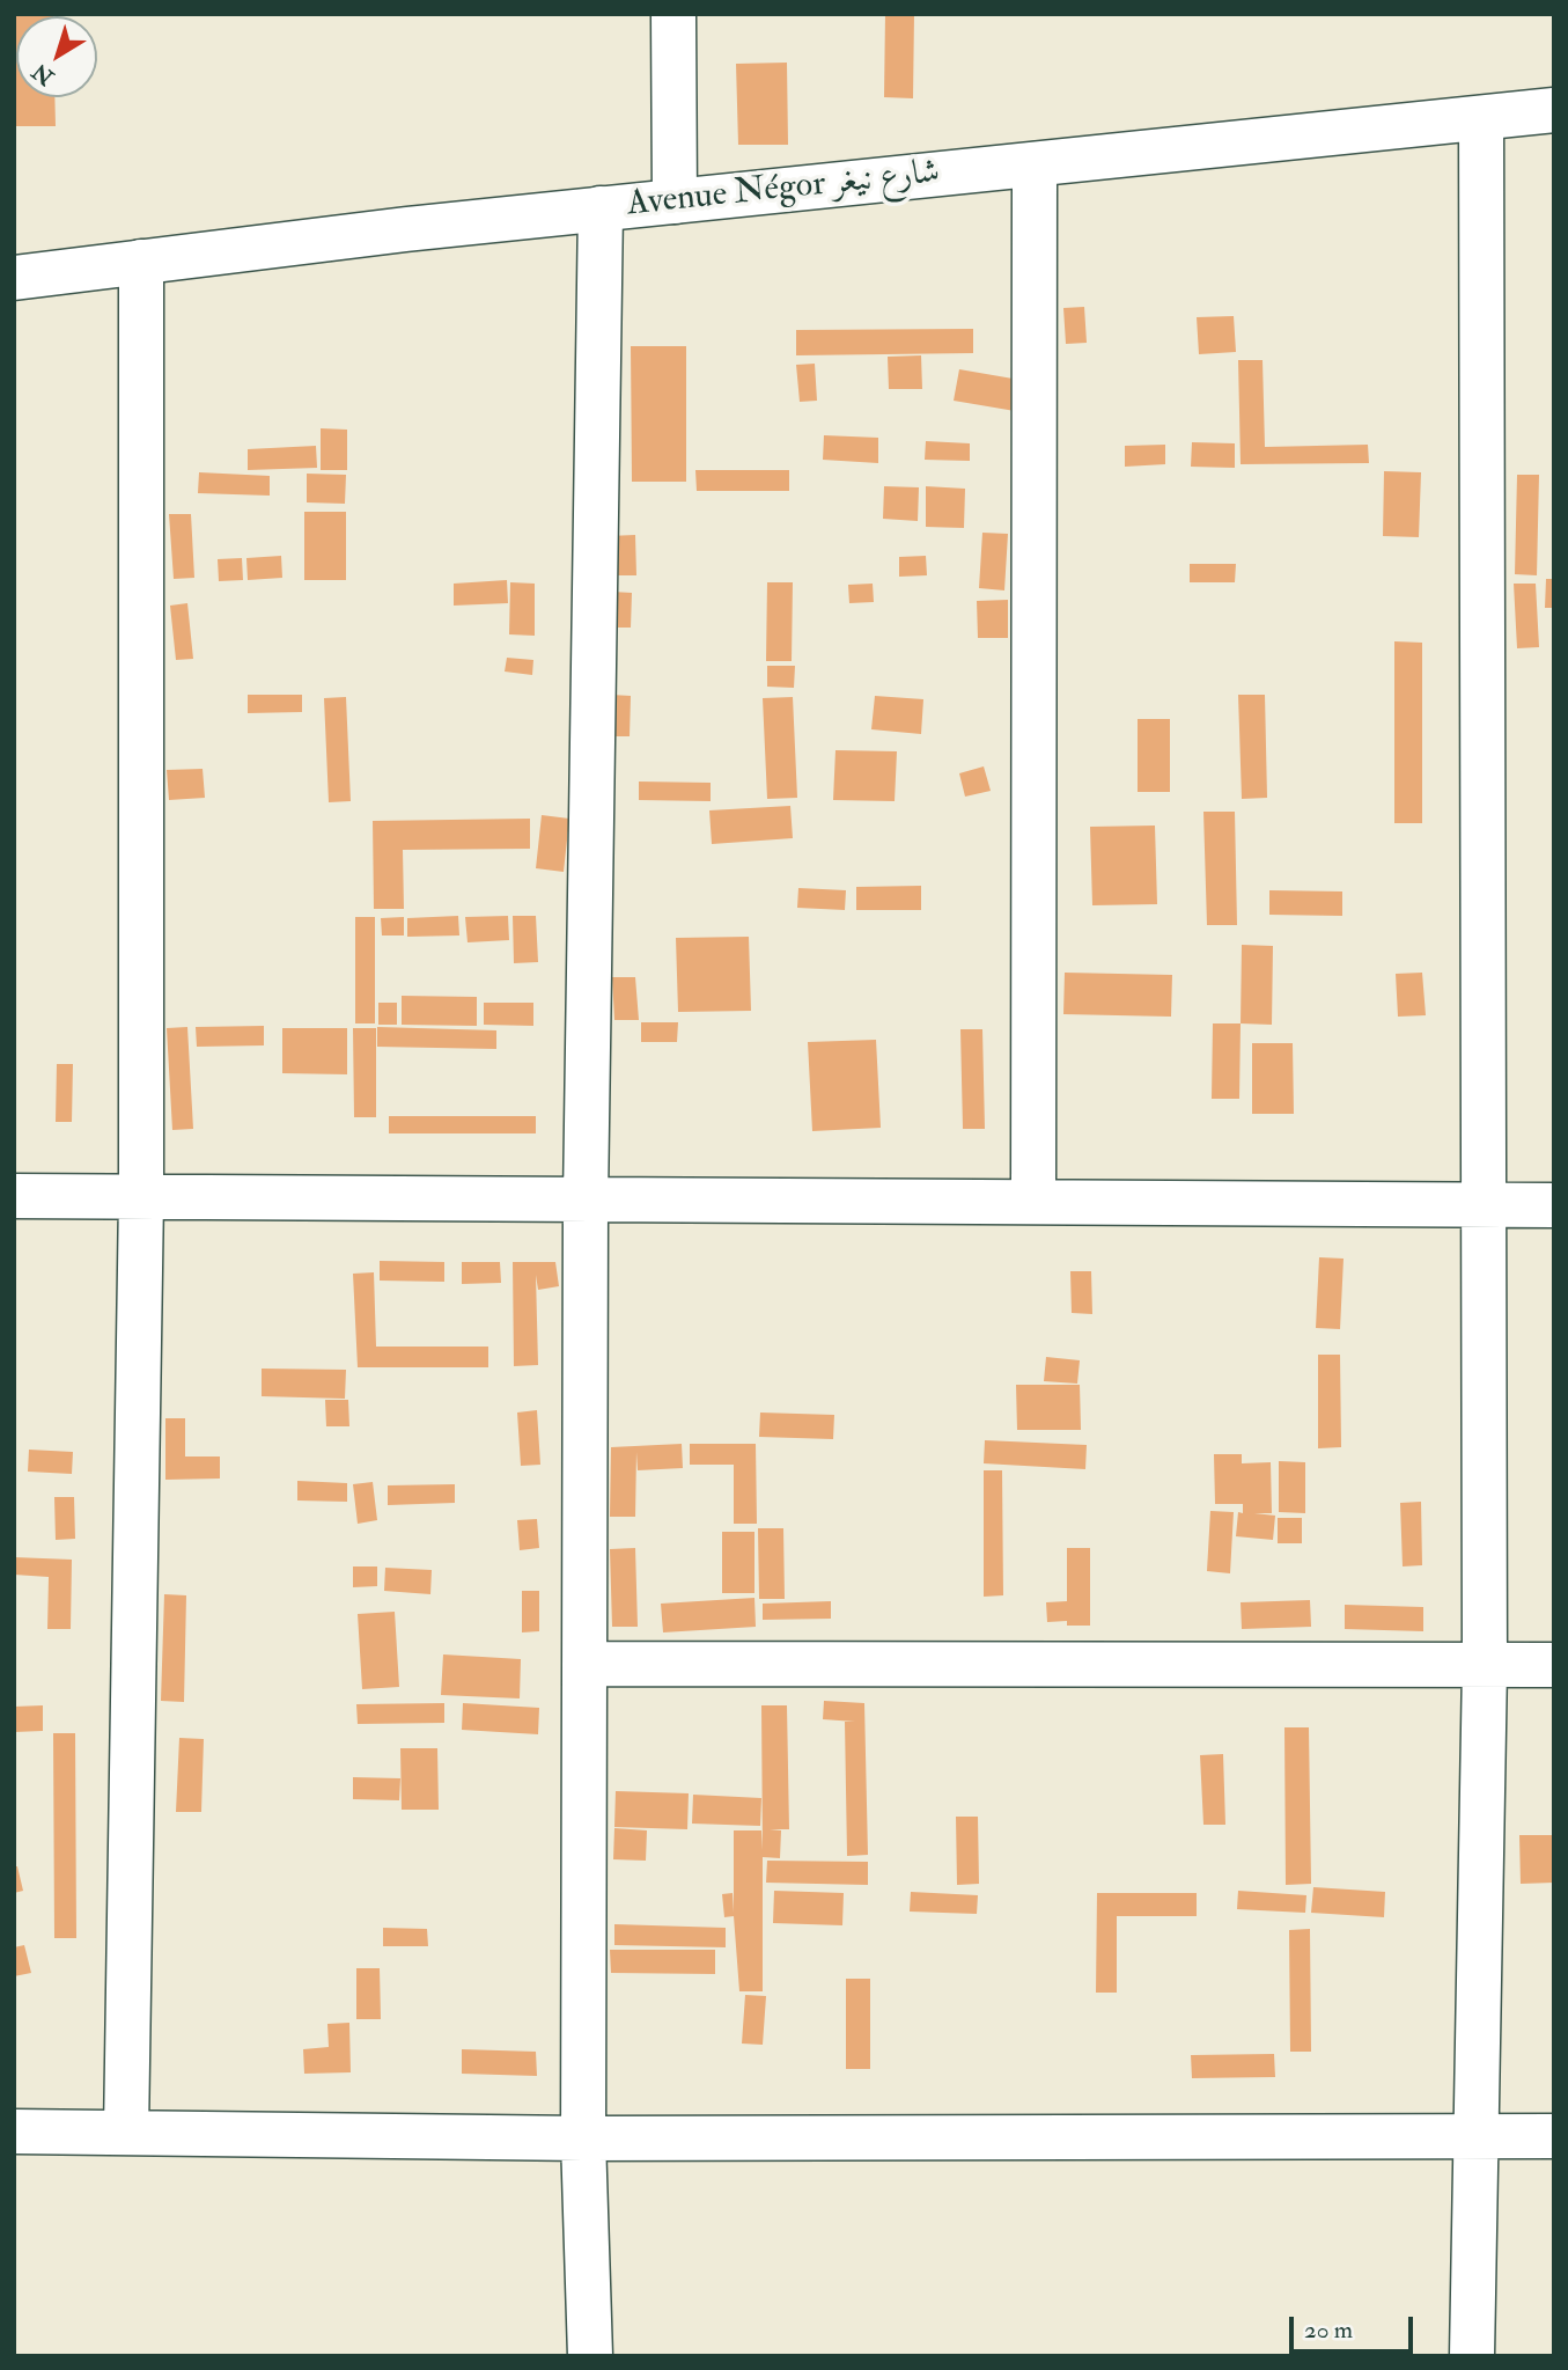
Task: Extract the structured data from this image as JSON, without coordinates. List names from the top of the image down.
{
  "streets": {
    "street": ["Avenue Négor شارع نيغر"]
  },
  "scale_bar": "20 m",
  "north": "bottom left"
}
